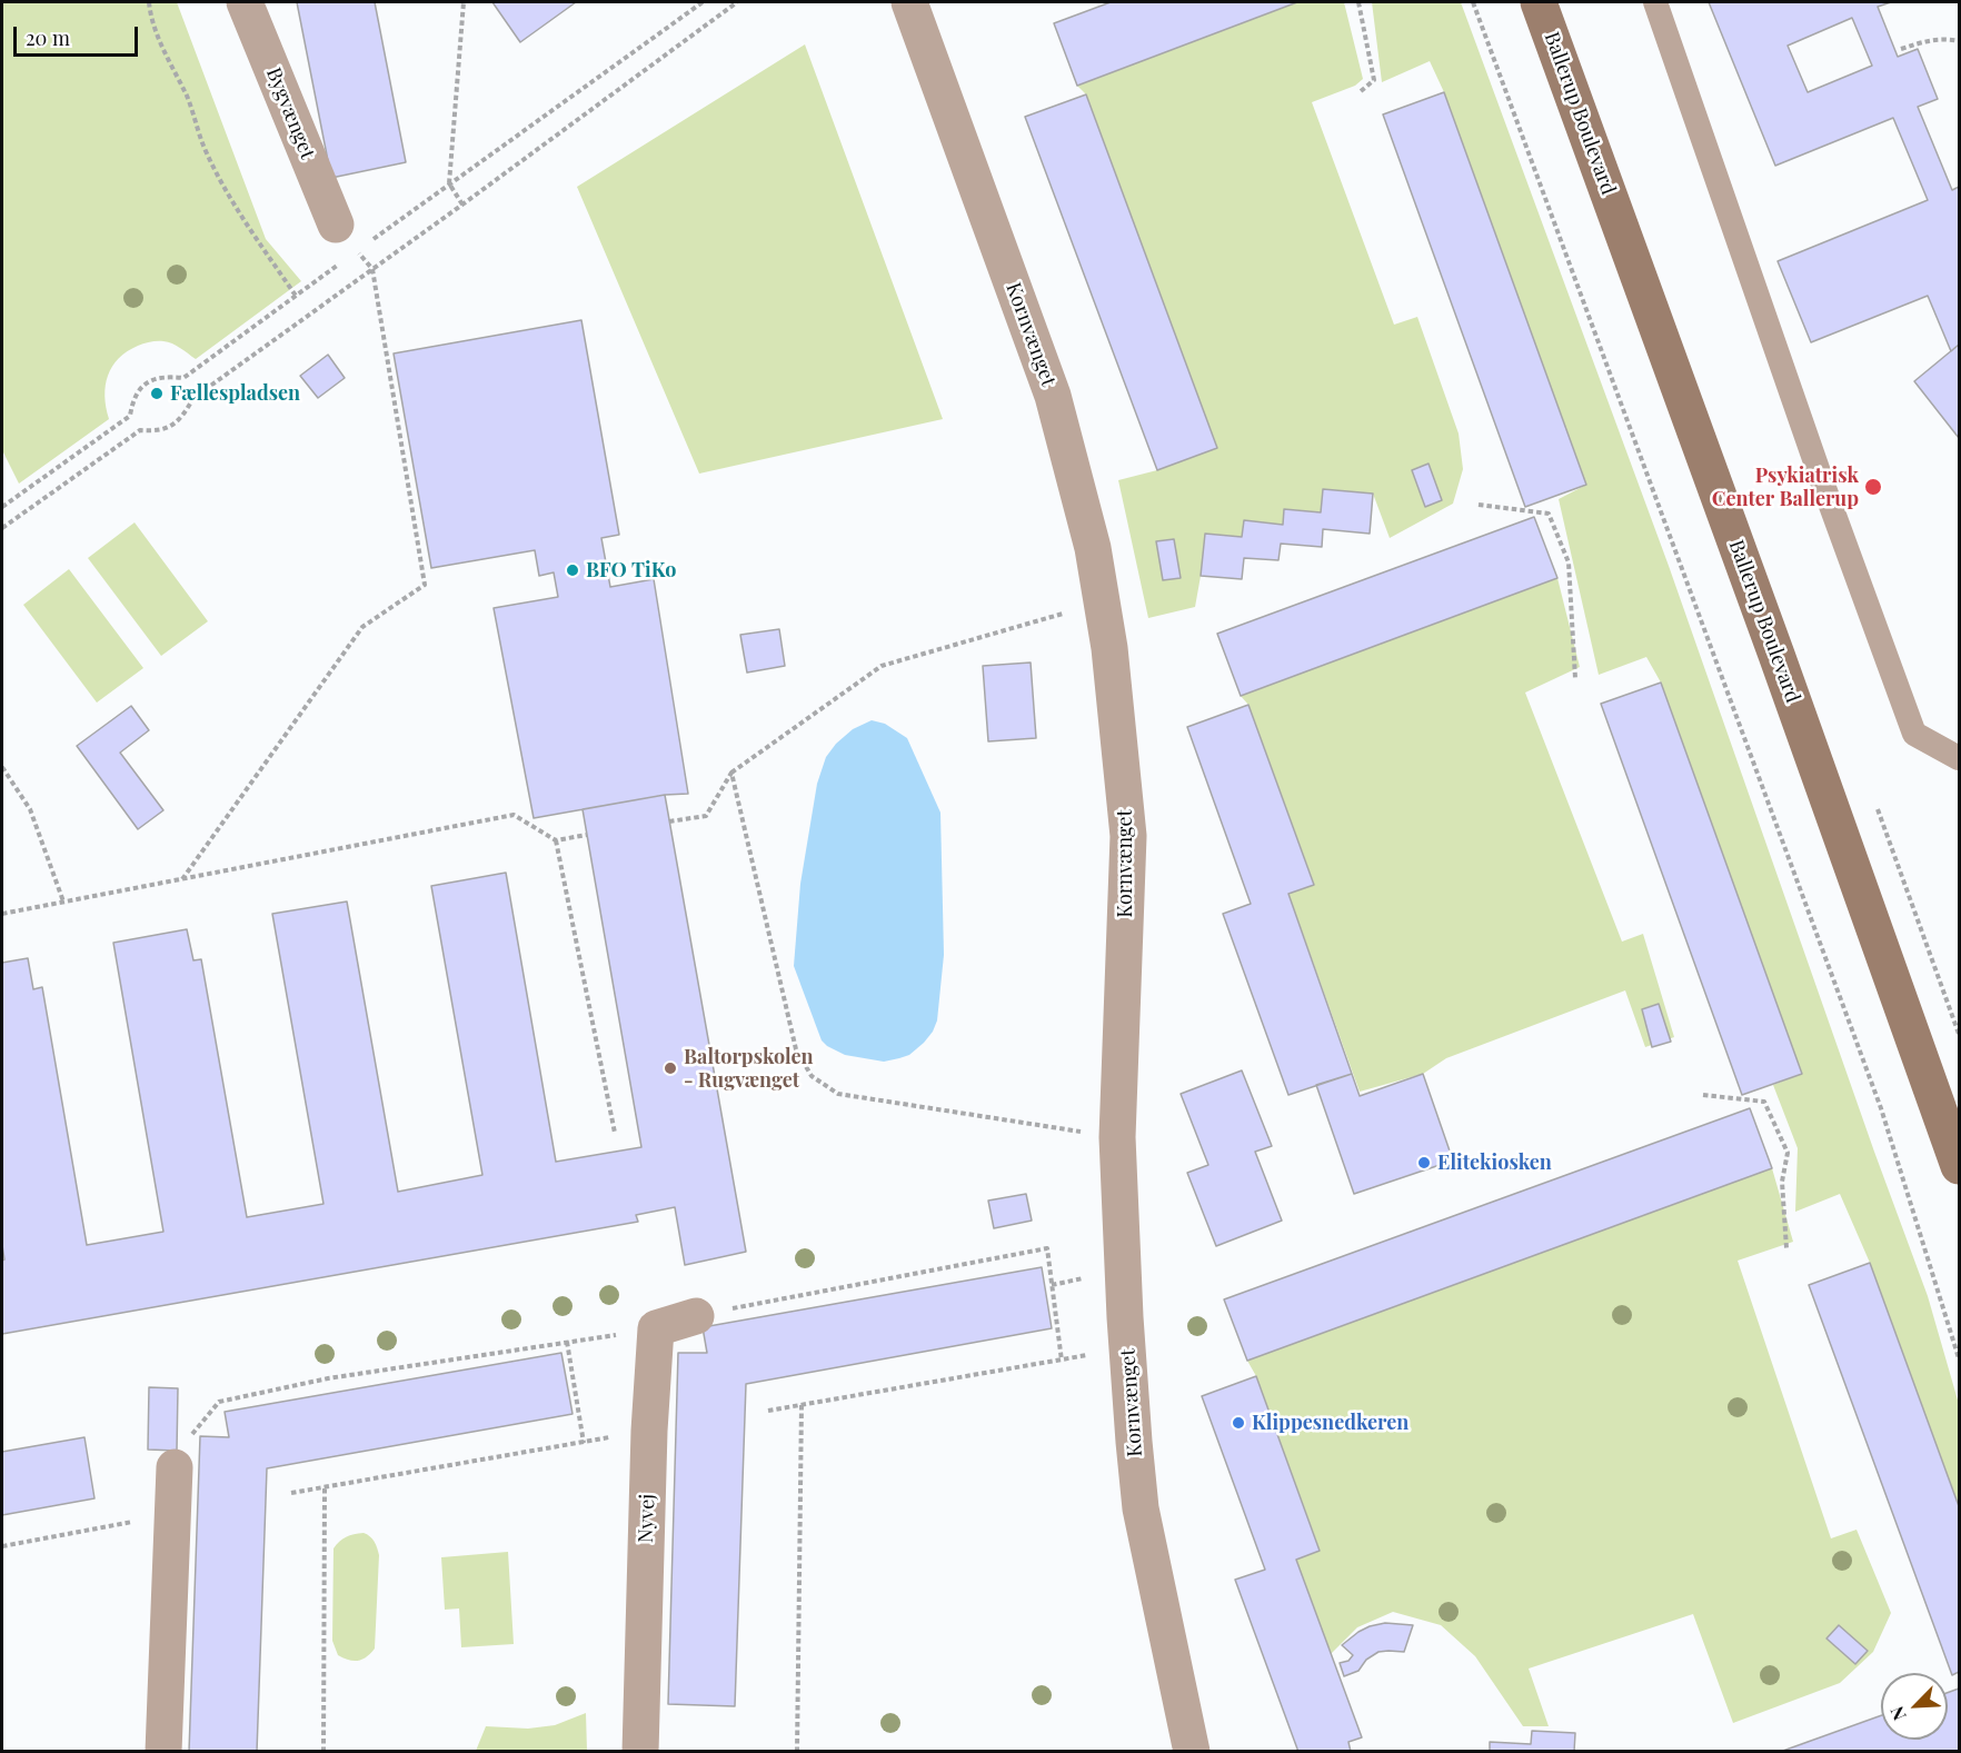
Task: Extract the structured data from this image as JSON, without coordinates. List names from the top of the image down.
{
  "streets": {
    "street": [
      "Bygvænget",
      "Ballerup Boulevard",
      "Kornvænget",
      "Nyvej"
    ]
  },
  "places": [
    "Fællespladsen",
    "Psykiatrisk Center Ballerup",
    "BFO TiKo",
    "Baltorpskolen - Rugvænget",
    "Elitekiosken",
    "Klippesnedkeren"
  ],
  "scale_bar": "20 m",
  "north": "bottom left"
}
